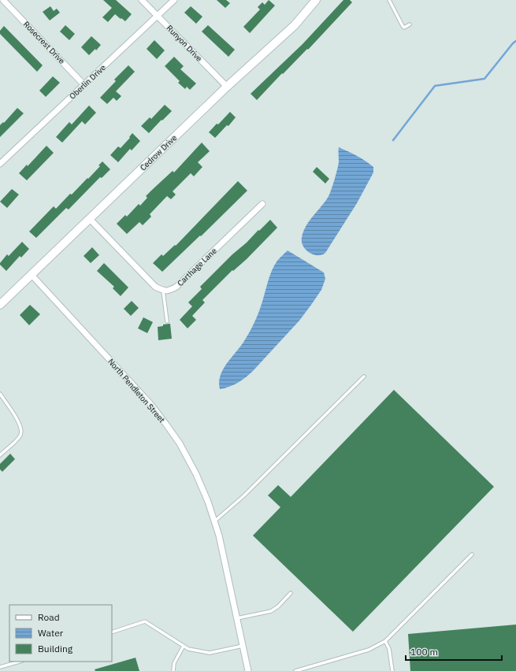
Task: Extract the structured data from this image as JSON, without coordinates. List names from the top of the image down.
{
  "streets": {
    "street": [
      "Rosecrest Drive",
      "Runyon Drive",
      "Oberlin Drive",
      "Cedrow Drive",
      "Carthage Lane",
      "North Pendleton Street"
    ]
  },
  "crossings": [
    ["Rosecrest Drive", "Oberlin Drive"],
    ["Runyon Drive", "Oberlin Drive"],
    ["Runyon Drive", "Cedrow Drive"],
    ["Cedrow Drive", "North Pendleton Street"]
  ],
  "legend": ["Road", "Water", "Building"],
  "scale_bar": "100 m"
}
